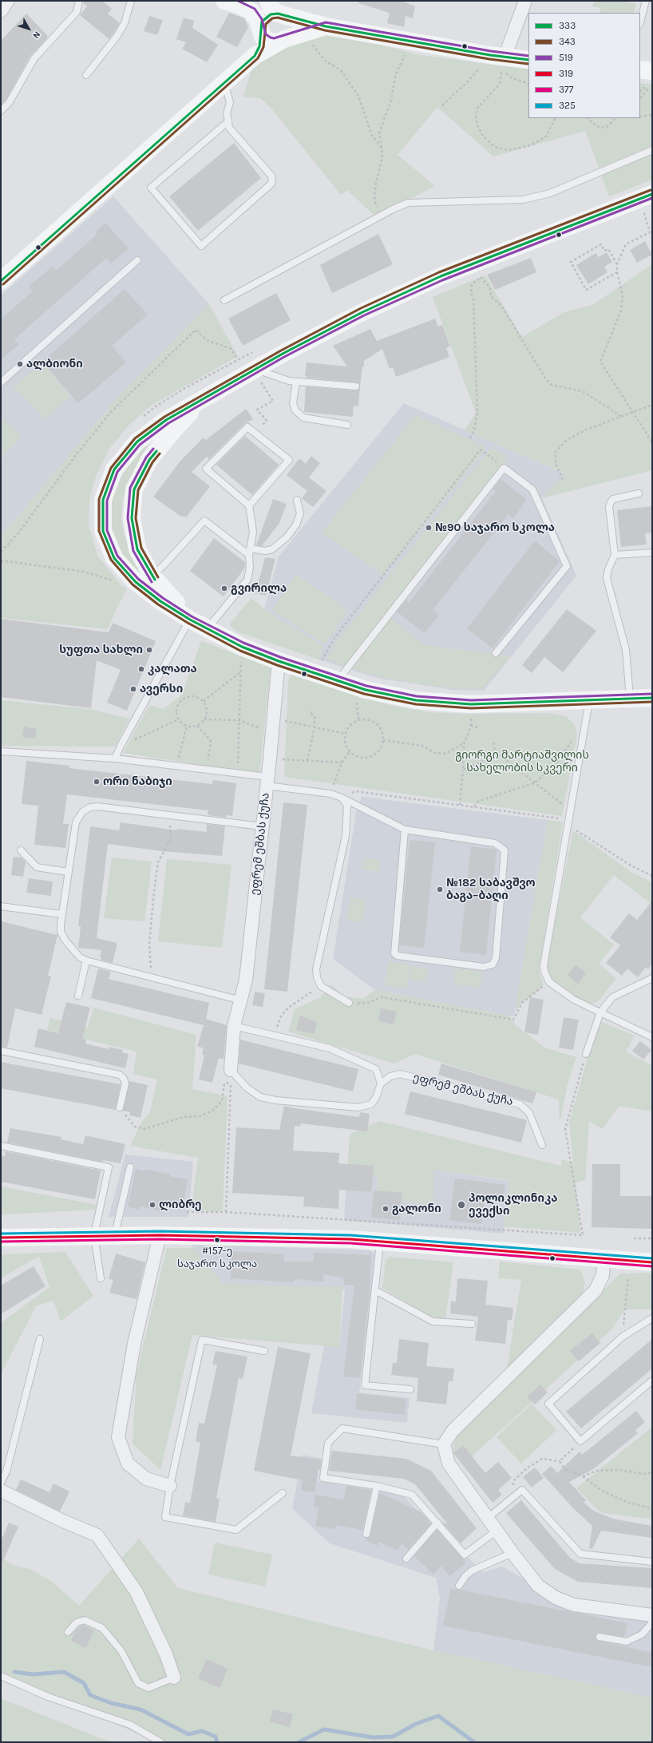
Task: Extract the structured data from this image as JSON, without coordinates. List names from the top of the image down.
{
  "streets": {
    "street": ["ეფრემ ეშბას ქუჩა"]
  },
  "parks": ["გიორგი მარტიაშვილის სახელობის სკვერი"],
  "places": [
    "ალბიონი",
    "№90 საჯარო სკოლა",
    "გვირილა",
    "სუფთა სახლი",
    "კალათა",
    "ავერსი",
    "ორი ნაბიჯი",
    "№182 საბავშვო ბაგა–ბაღი",
    "ლიბრე",
    "პოლიკლინიკა ევექსი",
    "გალონი",
    "#157-ე საჯარო სკოლა"
  ],
  "lines": [
    "transit line 519",
    "transit line 333",
    "transit line 343",
    "transit line 325",
    "transit line 319",
    "transit line 377"
  ],
  "legend": [
    "333",
    "343",
    "519",
    "319",
    "377",
    "325"
  ],
  "north": "bottom right"
}
